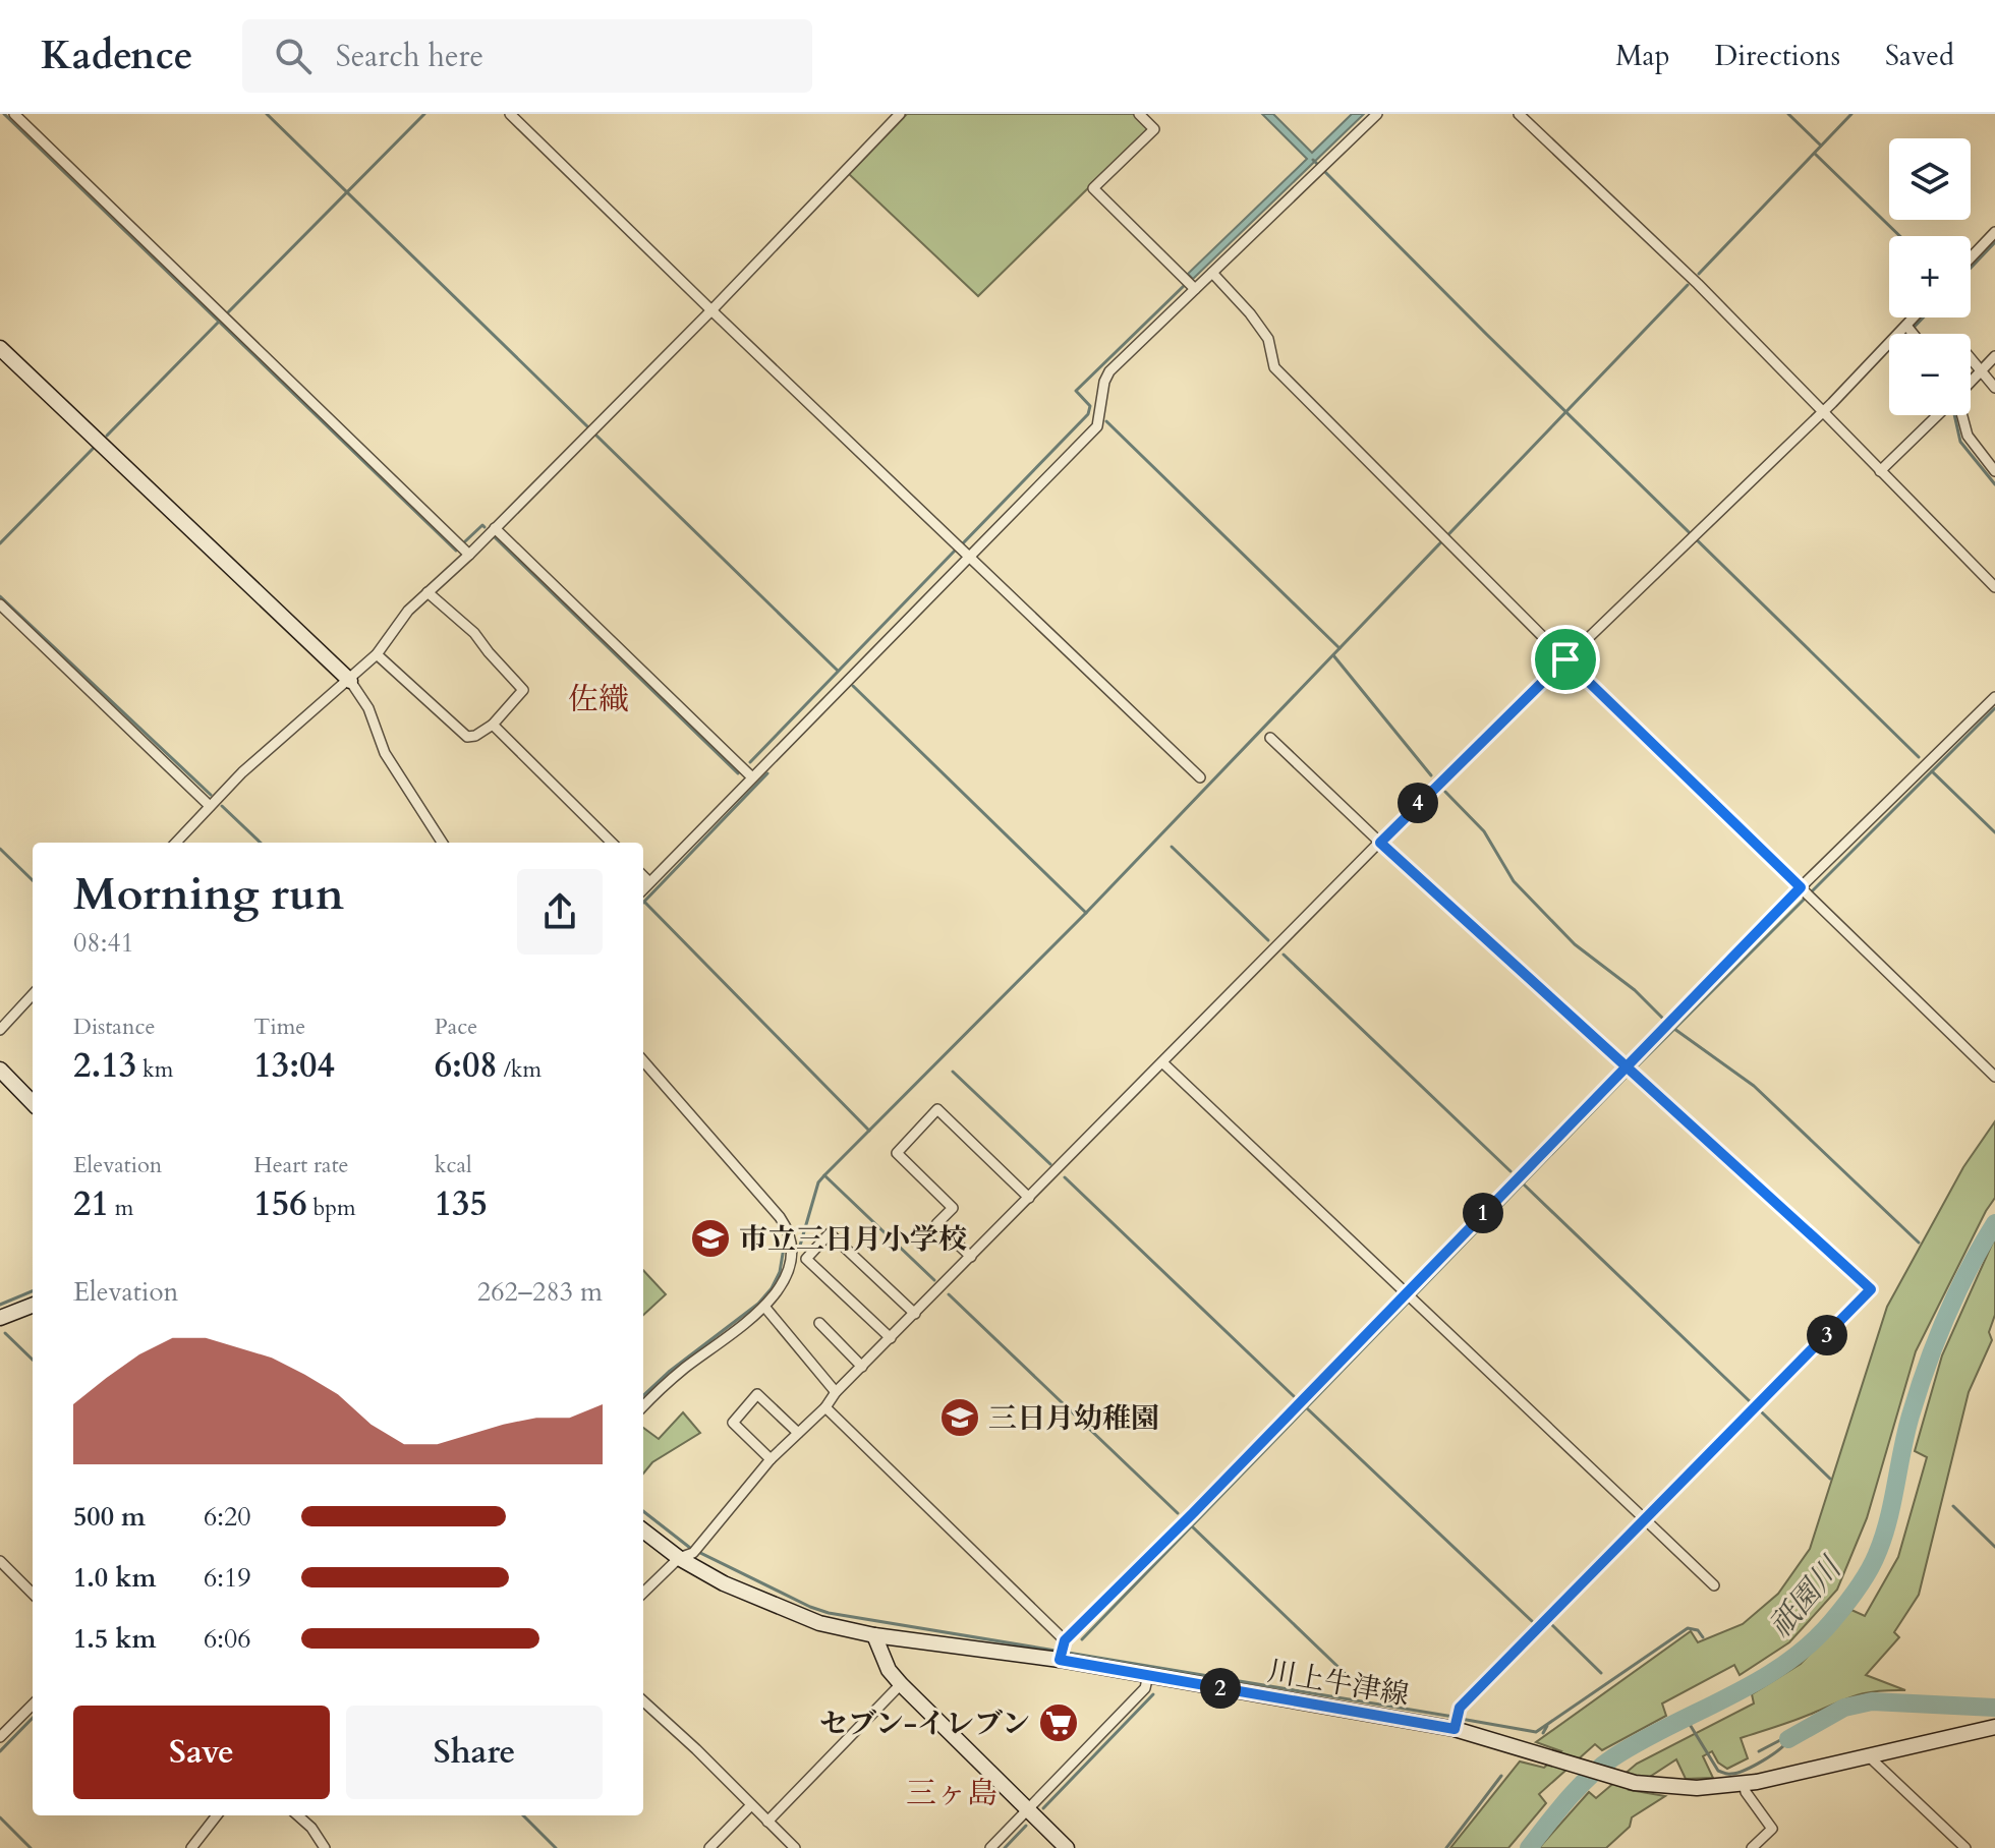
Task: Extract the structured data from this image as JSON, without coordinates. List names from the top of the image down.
{
  "streets": {
    "main road": ["川上牛津線"]
  },
  "districts": ["佐織", "三ヶ島"],
  "water": ["祇園川"],
  "places": {
    "school or university": ["市立三日月小学校", "三日月幼稚園"],
    "supermarket": ["セブン-イレブン"]
  },
  "page": {
    "header": "Kadence",
    "search": "Search here",
    "nav": ["Map", "Directions", "Saved"],
    "map_buttons": ["+", "−"],
    "pins": [
      "4",
      "1",
      "3",
      "2"
    ],
    "heading": ["Morning run", "08:41"],
    "stats": [
      ["Distance", "2.13 km"],
      ["Time", "13:04"],
      ["Pace", "6:08 /km"],
      ["Elevation", "21 m"],
      ["Heart rate", "156 bpm"],
      ["kcal", "135"]
    ],
    "chart": ["Elevation", "262–283 m"],
    "list": [
      {
        "name": "500 m",
        "note": "6:20"
      },
      {
        "name": "1.0 km",
        "note": "6:19"
      },
      {
        "name": "1.5 km",
        "note": "6:06"
      }
    ],
    "buttons": ["Save", "Share"]
  }
}
